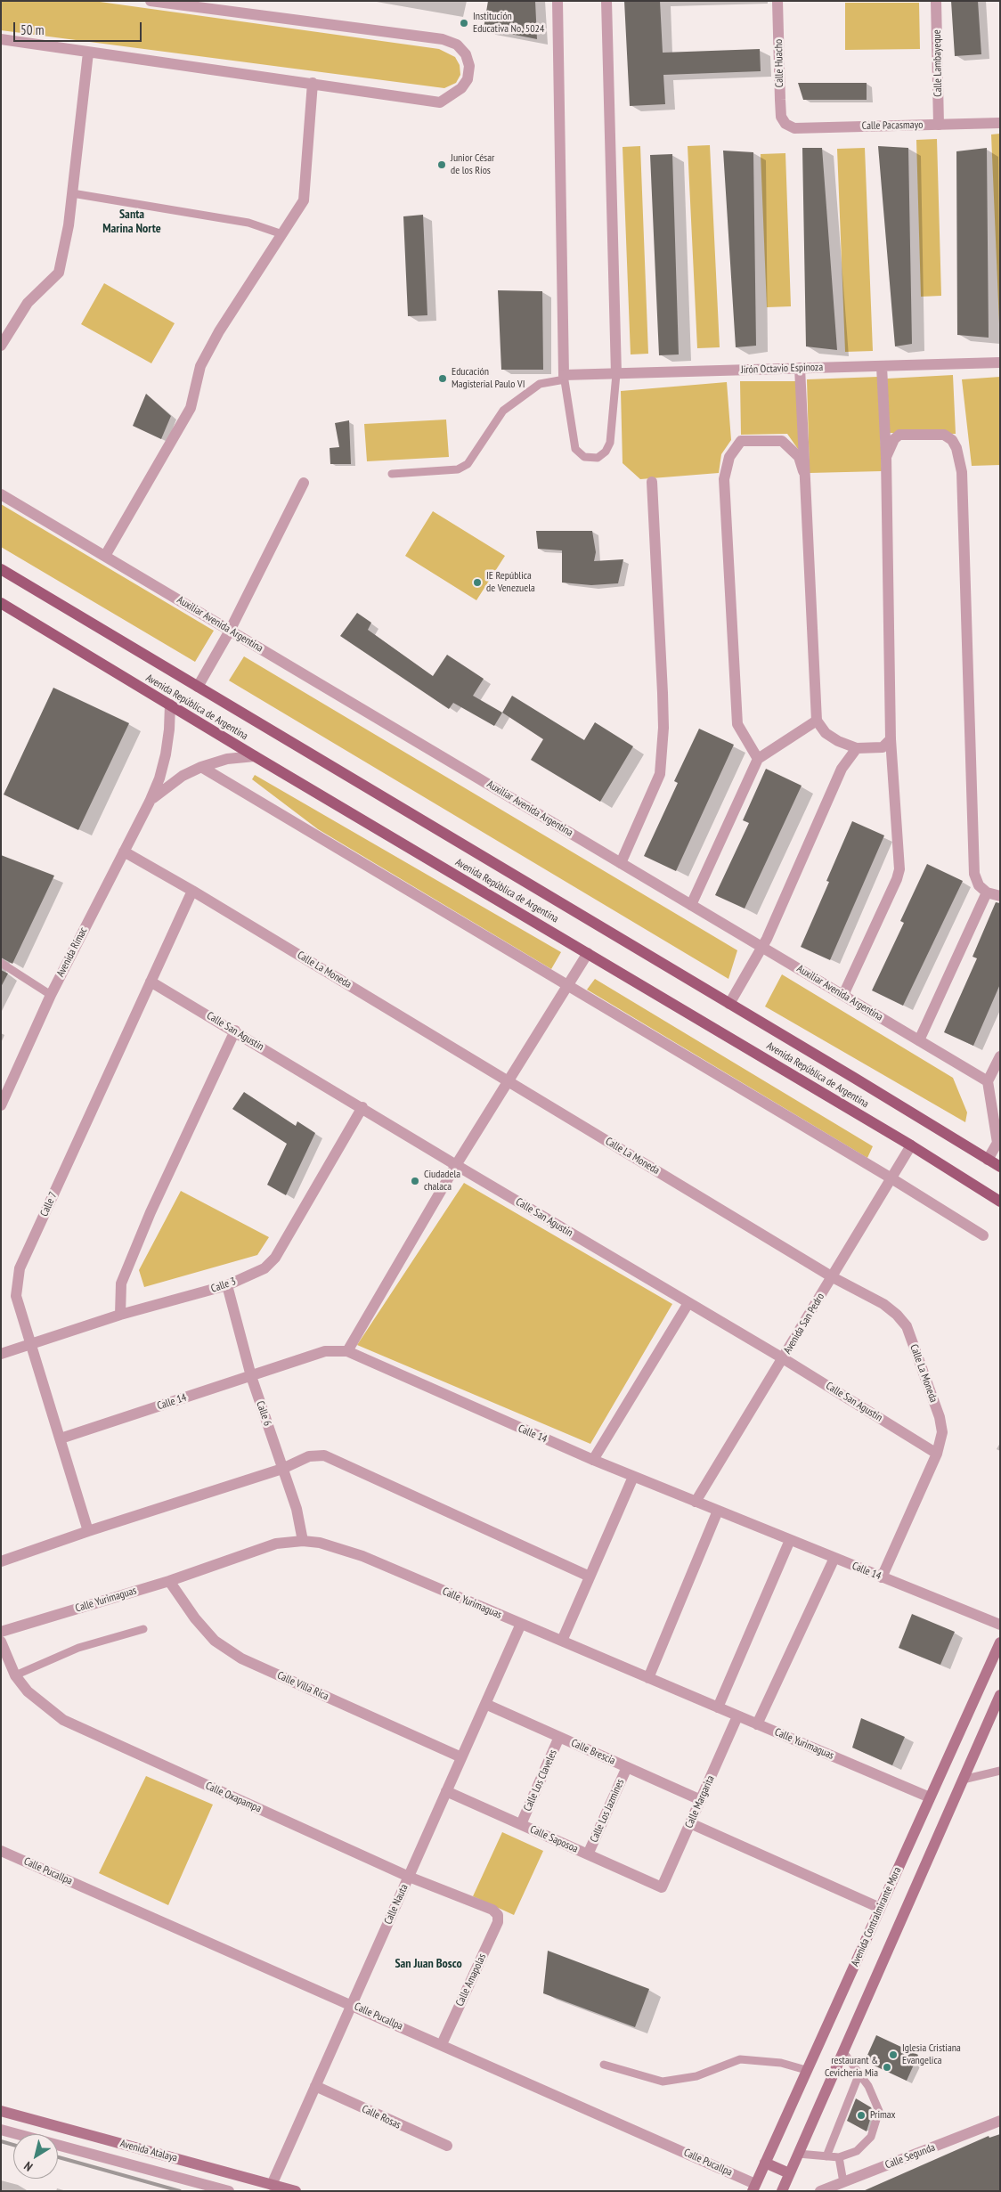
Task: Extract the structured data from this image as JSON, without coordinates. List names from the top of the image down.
{
  "streets": {
    "main road": ["Avenida República de Argentina", "Avenida Contralmirante Mora", "Avenida Atalaya"],
    "street": [
      "Calle Huacho",
      "Calle Lambayeque",
      "Calle Pacasmayo",
      "Jirón Octavio Espinoza",
      "Auxiliar Avenida Argentina",
      "Avenida Rímac",
      "Calle La Moneda",
      "Calle San Agustin",
      "Calle 7",
      "Calle 3",
      "Avenida San Pedro",
      "Calle 14",
      "Calle 6",
      "Calle Yurimaguas",
      "Calle Villa Rica",
      "Calle Brescia",
      "Calle Los Claveles",
      "Calle Oxapampa",
      "Calle Margarita",
      "Calle Los Jazmines",
      "Calle Saposoa",
      "Calle Pucallpa",
      "Calle Nauta",
      "Calle Amapolas",
      "Calle Rosas",
      "Calle Segunda"
    ]
  },
  "crossings": [
    ["Calle Huacho", "Calle Pacasmayo"],
    ["Calle Lambayeque", "Calle Pacasmayo"],
    ["Avenida República de Argentina", "Avenida Rímac"],
    ["Avenida República de Argentina", "Avenida San Pedro"],
    ["Avenida Rímac", "Calle La Moneda"],
    ["Calle La Moneda", "Calle San Agustin"],
    ["Calle La Moneda", "Calle 7"],
    ["Calle La Moneda", "Avenida San Pedro"],
    ["Calle La Moneda", "Calle 14"],
    ["Calle San Agustin", "Calle 7"],
    ["Calle San Agustin", "Calle 3"],
    ["Calle San Agustin", "Avenida San Pedro"],
    ["Calle 7", "Calle 3"],
    ["Calle 7", "Calle 14"],
    ["Calle 3", "Calle 6"],
    ["Avenida San Pedro", "Calle 14"],
    ["Calle 14", "Calle 6"],
    ["Calle 6", "Calle Yurimaguas"],
    ["Calle Yurimaguas", "Calle Villa Rica"],
    ["Calle Yurimaguas", "Calle Margarita"],
    ["Calle Yurimaguas", "Calle Nauta"],
    ["Calle Yurimaguas", "Avenida Contralmirante Mora"],
    ["Calle Villa Rica", "Calle Nauta"],
    ["Calle Brescia", "Calle Los Claveles"],
    ["Calle Brescia", "Calle Margarita"],
    ["Calle Brescia", "Calle Los Jazmines"],
    ["Calle Brescia", "Calle Nauta"],
    ["Calle Los Claveles", "Calle Saposoa"],
    ["Calle Oxapampa", "Calle Nauta"],
    ["Calle Oxapampa", "Calle Amapolas"],
    ["Calle Margarita", "Calle Saposoa"],
    ["Calle Los Jazmines", "Calle Saposoa"],
    ["Calle Saposoa", "Calle Nauta"],
    ["Calle Pucallpa", "Calle Nauta"],
    ["Calle Pucallpa", "Avenida Contralmirante Mora"],
    ["Calle Pucallpa", "Calle Amapolas"],
    ["Calle Nauta", "Calle Rosas"],
    ["Calle Nauta", "Avenida Atalaya"]
  ],
  "districts": ["Santa Marina Norte", "San Juan Bosco"],
  "places": [
    "Institución Educativa No. 5024",
    "Junior César de los Ríos",
    "Educación Magisterial Paulo VI",
    "IE República de Venezuela",
    "Ciudadela chalaca",
    "Iglesia Cristiana Evangelica",
    "restaurant & Cevicheria Mia",
    "Primax"
  ],
  "scale_bar": "50 m",
  "north": "bottom left"
}
